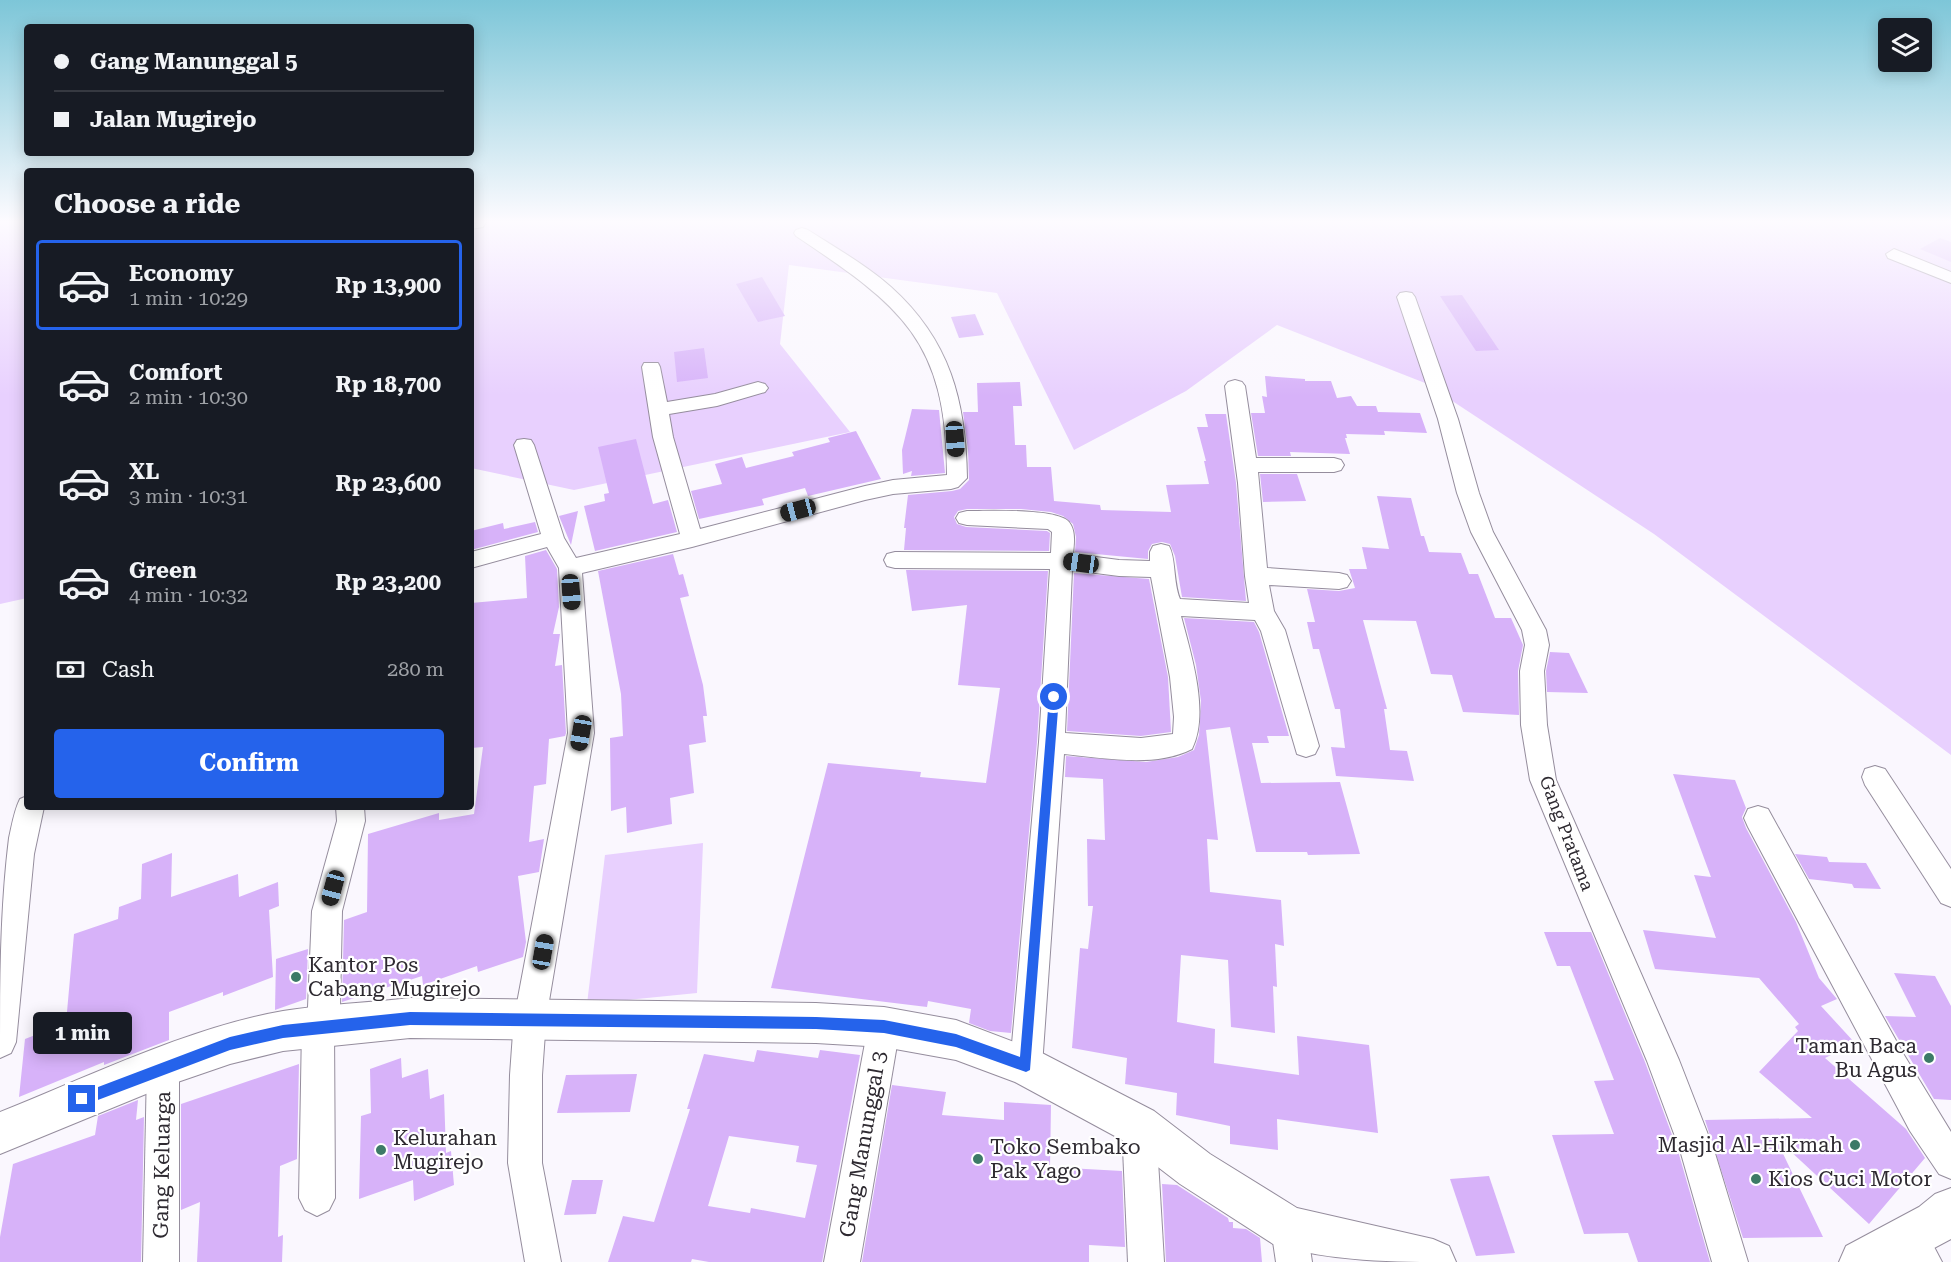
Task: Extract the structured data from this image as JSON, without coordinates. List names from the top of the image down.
{
  "streets": {
    "street": ["Gang Pratama", "Gang Manunggal 3", "Gang Keluarga"]
  },
  "places": [
    "Kantor Pos Cabang Mugirejo",
    "Taman Baca Bu Agus",
    "Masjid Al-Hikmah",
    "Kelurahan Mugirejo",
    "Toko Sembako Pak Yago",
    "Kios Cuci Motor"
  ],
  "page": {
    "banner": ["Gang Manunggal 5", "Jalan Mugirejo"],
    "heading": "Choose a ride",
    "list": [
      {
        "name": "Economy",
        "note": "1 min · 10:29",
        "value": "Rp 13,900"
      },
      {
        "name": "Comfort",
        "note": "2 min · 10:30",
        "value": "Rp 18,700"
      },
      {
        "name": "XL",
        "note": "3 min · 10:31",
        "value": "Rp 23,600"
      },
      {
        "name": "Green",
        "note": "4 min · 10:32",
        "value": "Rp 23,200"
      }
    ],
    "pay": ["Cash", "280 m"],
    "buttons": "Confirm",
    "bubble": "1 min"
  }
}
